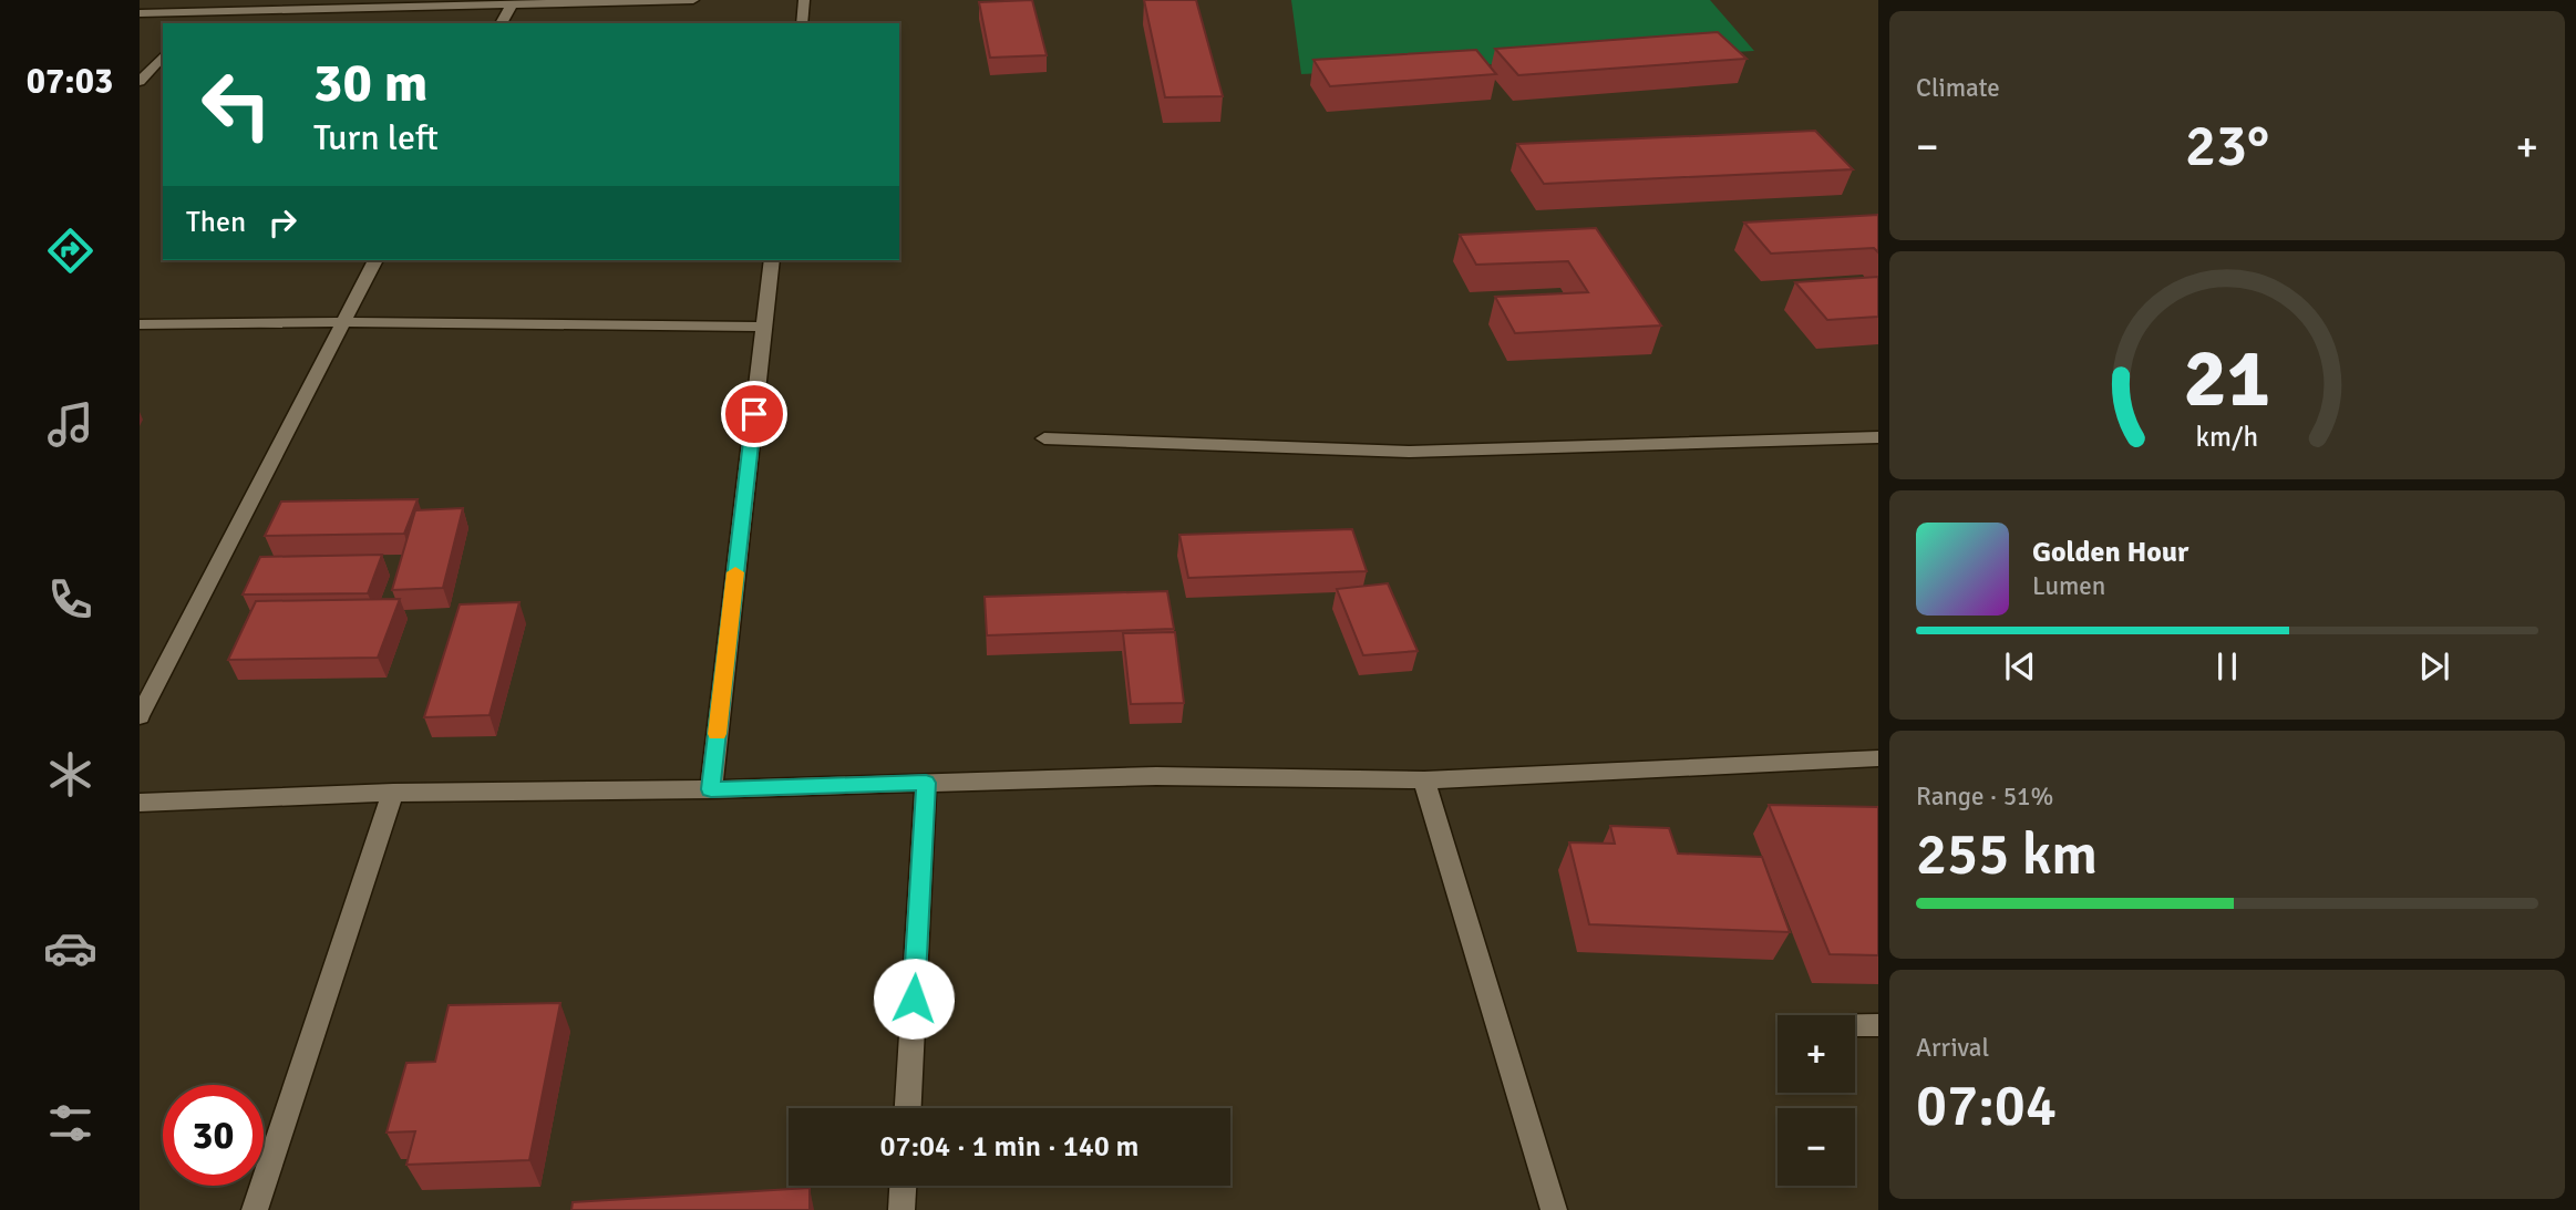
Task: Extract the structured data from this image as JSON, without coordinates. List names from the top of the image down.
{
  "page": {
    "tabs": "07:03",
    "tile": [
      "Climate",
      ["Range · 51%", "255 km"],
      ["Arrival", "07:04"]
    ],
    "turn": ["30 m", "Turn left"],
    "heat": ["−", "23°", "+"],
    "then": "Then",
    "song": ["Golden Hour", "Lumen"],
    "map_buttons": ["+", "−"],
    "limit": "30",
    "trip": "07:04 · 1 min · 140 m",
    "gauge": ["21", "km/h"]
  }
}
